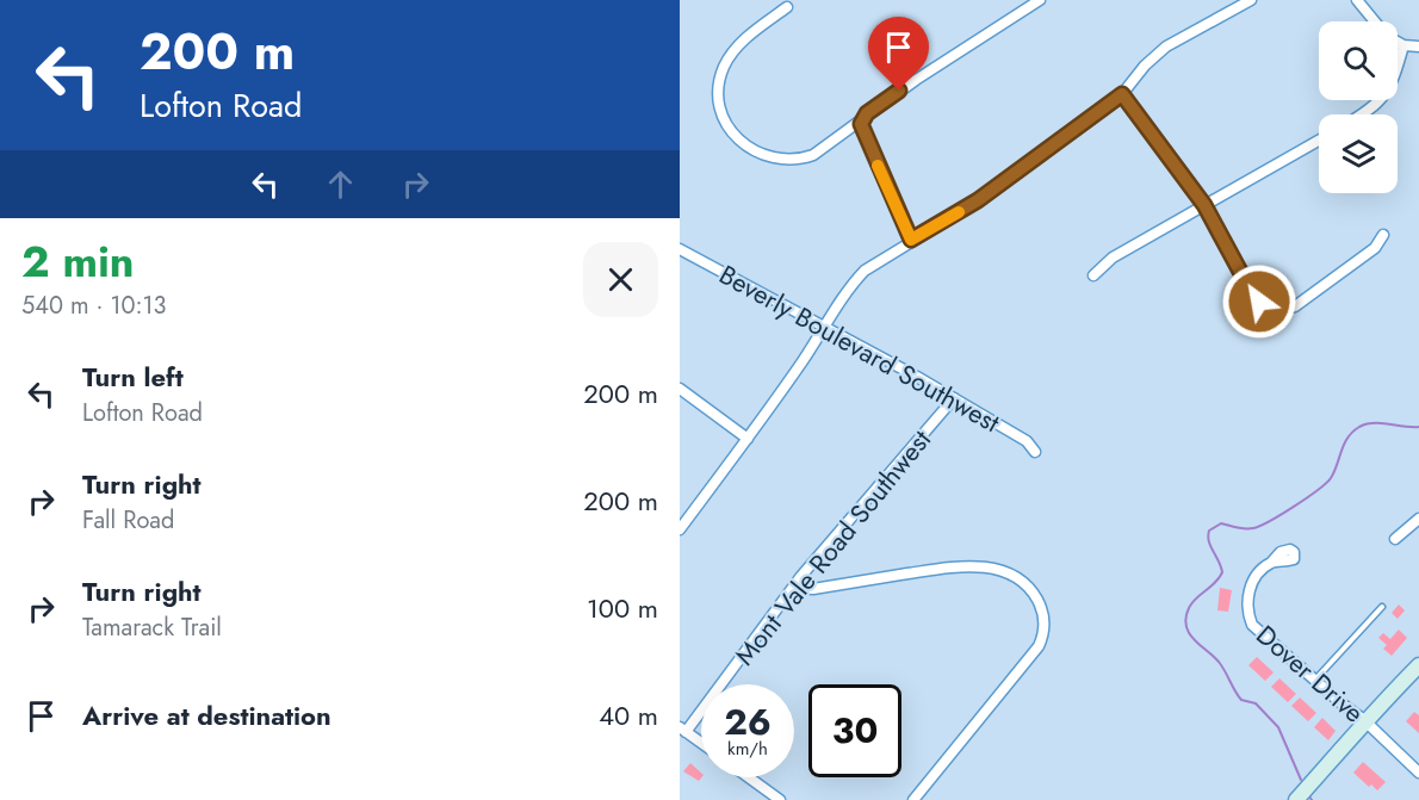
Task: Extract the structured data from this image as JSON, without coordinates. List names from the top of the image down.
{
  "streets": {
    "street": ["Beverly Boulevard Southwest", "Mont Vale Road Southwest", "Dover Drive"]
  },
  "crossings": [
    ["Beverly Boulevard Southwest", "Mont Vale Road Southwest"]
  ],
  "page": {
    "turn": ["200 m", "Lofton Road"],
    "heading": ["2 min", "540 m · 10:13"],
    "list": [
      {
        "name": "Turn left",
        "note": "Lofton Road",
        "value": "200 m"
      },
      {
        "name": "Turn right",
        "note": "Fall Road",
        "value": "200 m"
      },
      {
        "name": "Turn right",
        "note": "Tamarack Trail",
        "value": "100 m"
      },
      {
        "name": "Arrive at destination",
        "value": "40 m"
      }
    ],
    "speed": "26 km/h",
    "limit": "30"
  }
}
